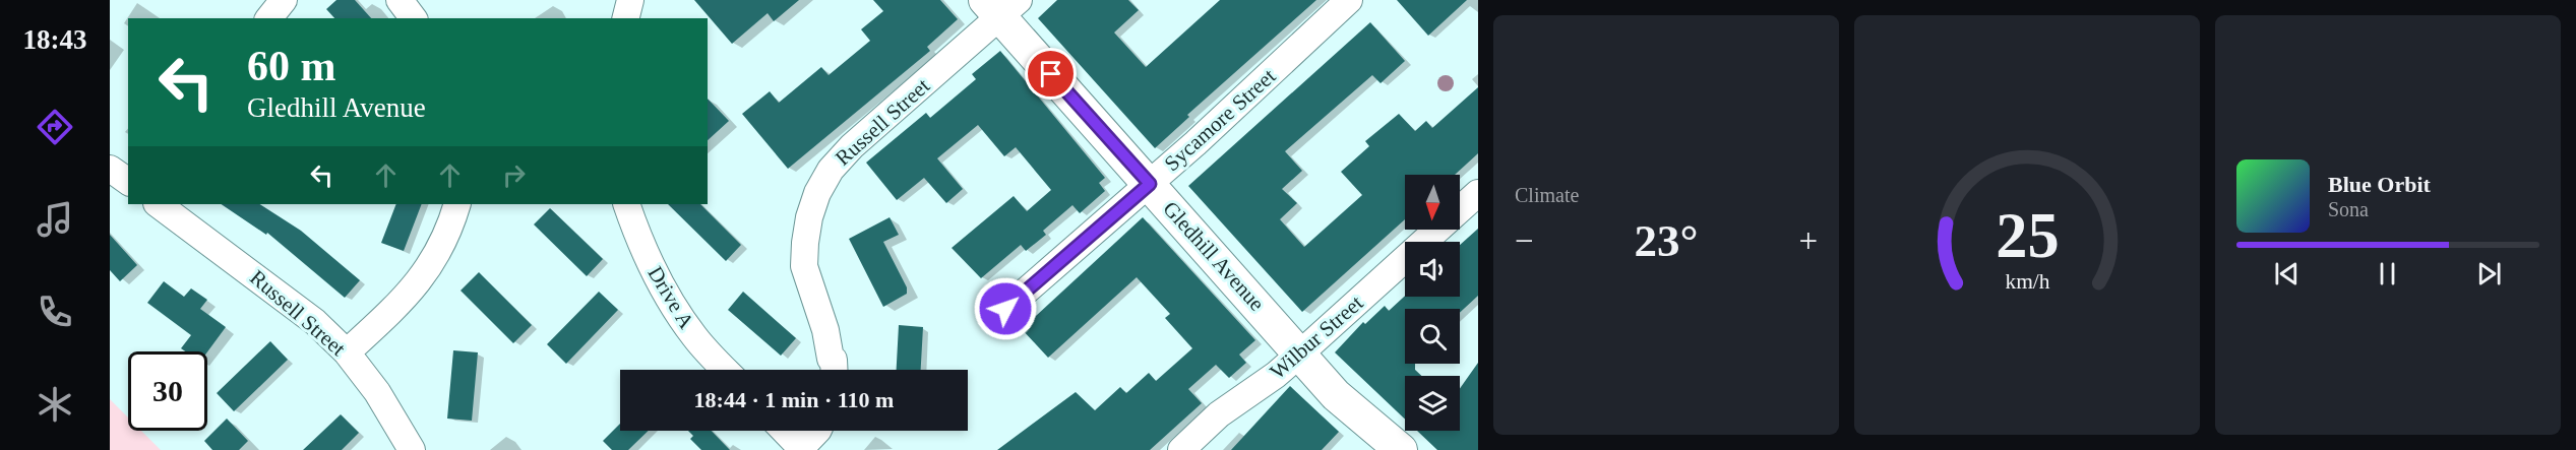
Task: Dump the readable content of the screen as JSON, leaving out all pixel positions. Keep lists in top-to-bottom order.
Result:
{
  "streets": {
    "street": [
      "Sycamore Street",
      "Russell Street",
      "Gledhill Avenue",
      "Drive A",
      "Wilbur Street"
    ]
  },
  "crossings": [
    ["Sycamore Street", "Gledhill Avenue"],
    ["Russell Street", "Gledhill Avenue"],
    ["Gledhill Avenue", "Wilbur Street"]
  ],
  "north": "bottom",
  "page": {
    "tabs": "18:43",
    "tile": "Climate",
    "turn": ["60 m", "Gledhill Avenue"],
    "song": ["Blue Orbit", "Sona"],
    "heat": ["−", "23°", "+"],
    "limit": "30",
    "trip": "18:44 · 1 min · 110 m",
    "gauge": ["25", "km/h"]
  }
}
